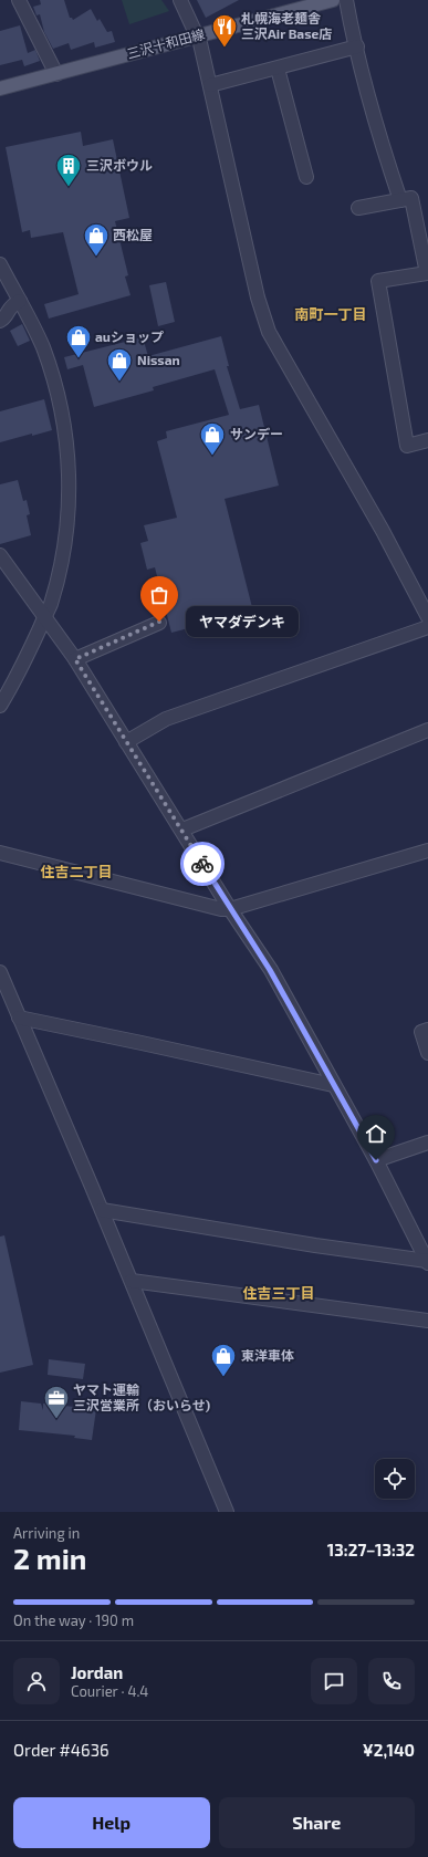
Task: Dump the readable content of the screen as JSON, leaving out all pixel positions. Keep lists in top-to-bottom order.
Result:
{
  "streets": {
    "main road": ["三沢十和田線"]
  },
  "districts": ["南町一丁目", "住吉二丁目", "住吉三丁目"],
  "places": {
    "restaurant": ["札幌海老麺舎 三沢Air Base店"],
    "building": ["三沢ボウル"],
    "shop": [
      "西松屋",
      "auショップ",
      "Nissan",
      "サンデー",
      "東洋車体"
    ],
    "other": ["ヤマダデンキ"],
    "office": ["ヤマト運輸 三沢営業所（おいらせ)"]
  },
  "page": {
    "bubble": "ヤマダデンキ",
    "heading": ["2 min", "Arriving in", "13:27–13:32"],
    "panel": [
      "Jordan",
      "Courier · 4.4",
      "Order #4636",
      "¥2,140"
    ],
    "bar": "On the way · 190 m",
    "buttons": ["Help", "Share"]
  }
}
